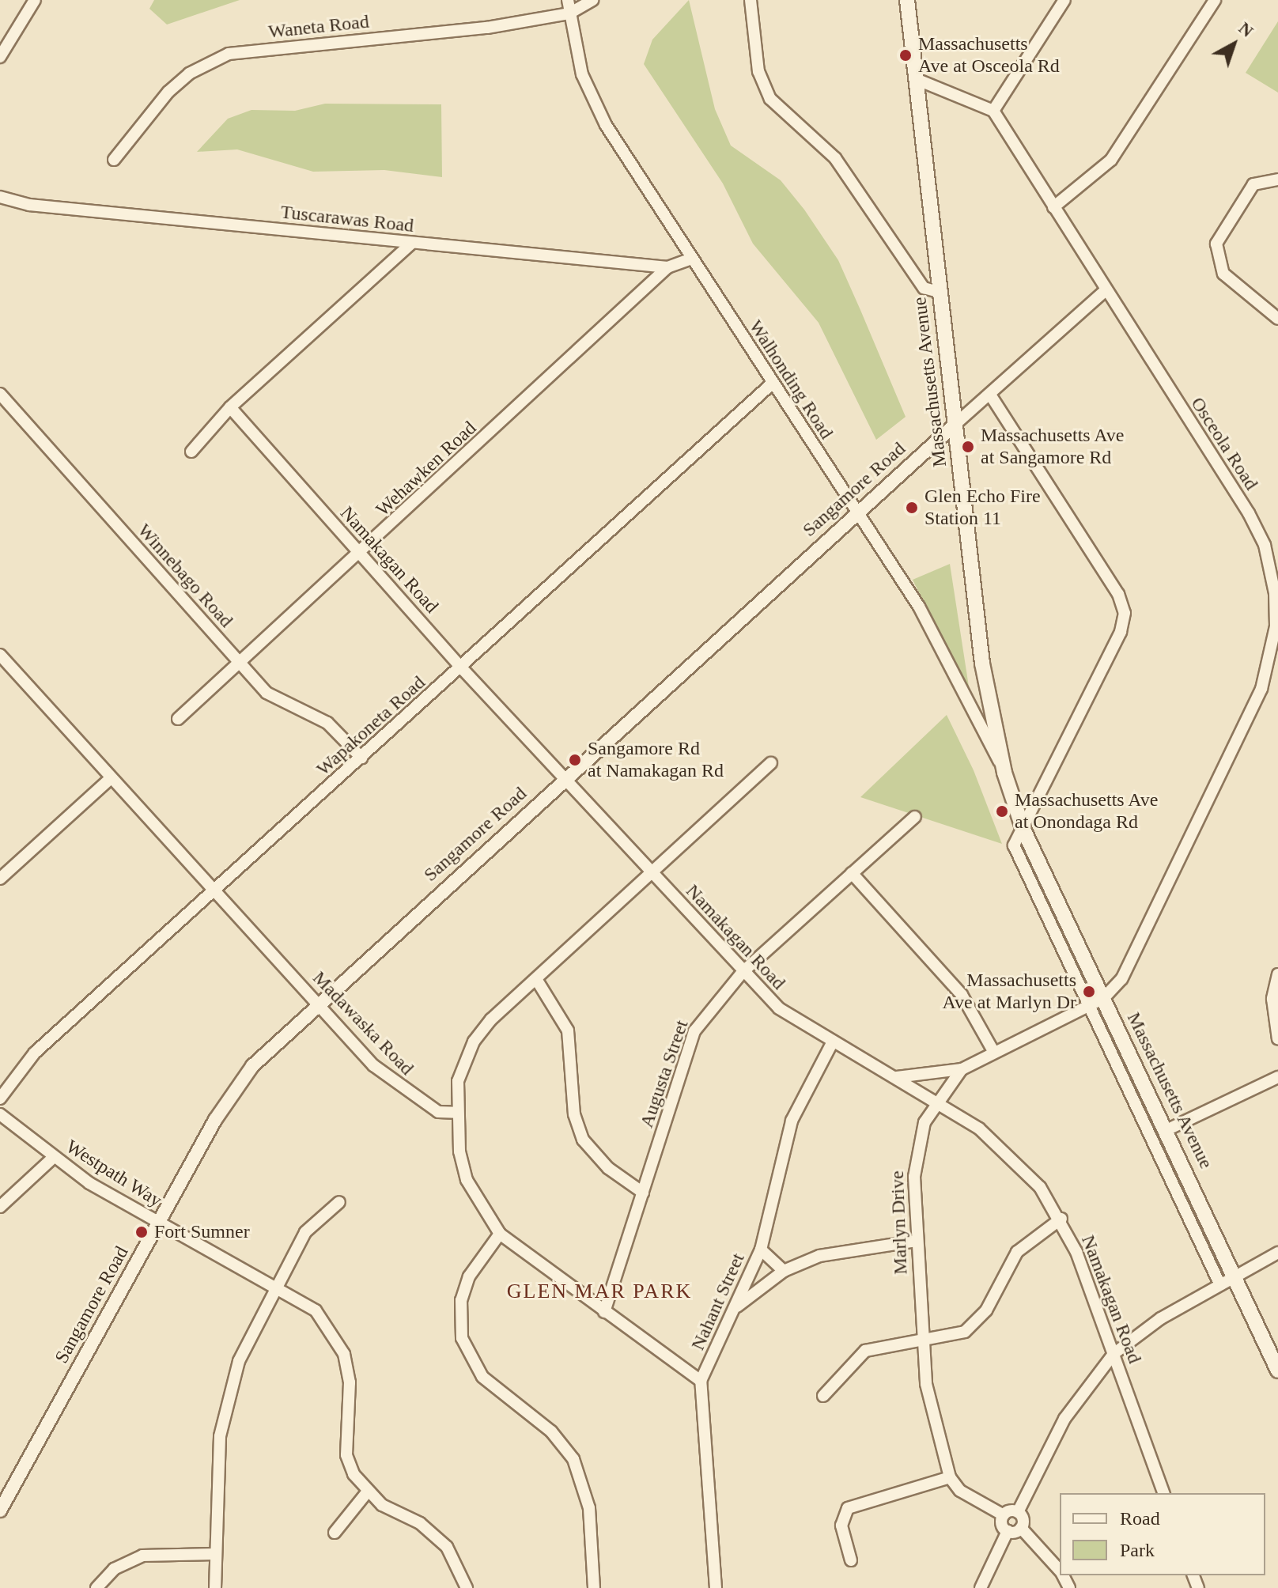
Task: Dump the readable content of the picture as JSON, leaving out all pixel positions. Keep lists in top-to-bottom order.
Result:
{
  "streets": {
    "main road": ["Massachusetts Avenue"],
    "street": [
      "Waneta Road",
      "Tuscarawas Road",
      "Walhonding Road",
      "Osceola Road",
      "Wehawken Road",
      "Sangamore Road",
      "Namakagan Road",
      "Winnebago Road",
      "Wapakoneta Road",
      "Madawaska Road",
      "Augusta Street",
      "Westpath Way",
      "Marlyn Drive",
      "Nahant Street"
    ]
  },
  "crossings": [
    ["Waneta Road", "Walhonding Road"],
    ["Tuscarawas Road", "Walhonding Road"],
    ["Tuscarawas Road", "Wehawken Road"],
    ["Walhonding Road", "Massachusetts Avenue"],
    ["Walhonding Road", "Sangamore Road"],
    ["Walhonding Road", "Wapakoneta Road"],
    ["Massachusetts Avenue", "Osceola Road"],
    ["Massachusetts Avenue", "Sangamore Road"],
    ["Massachusetts Avenue", "Marlyn Drive"],
    ["Osceola Road", "Sangamore Road"],
    ["Osceola Road", "Marlyn Drive"],
    ["Wehawken Road", "Namakagan Road"],
    ["Wehawken Road", "Winnebago Road"],
    ["Sangamore Road", "Namakagan Road"],
    ["Sangamore Road", "Madawaska Road"],
    ["Sangamore Road", "Westpath Way"],
    ["Namakagan Road", "Wapakoneta Road"],
    ["Namakagan Road", "Augusta Street"],
    ["Namakagan Road", "Marlyn Drive"],
    ["Namakagan Road", "Nahant Street"],
    ["Winnebago Road", "Wapakoneta Road"],
    ["Wapakoneta Road", "Madawaska Road"]
  ],
  "districts": ["GLEN MAR PARK"],
  "places": [
    "Massachusetts Ave at Osceola Rd",
    "Massachusetts Ave at Sangamore Rd",
    "Glen Echo Fire Station 11",
    "Sangamore Rd at Namakagan Rd",
    "Massachusetts Ave at Onondaga Rd",
    "Massachusetts Ave at Marlyn Dr",
    "Fort Sumner"
  ],
  "legend": ["Road", "Park"],
  "north": "top right"
}
